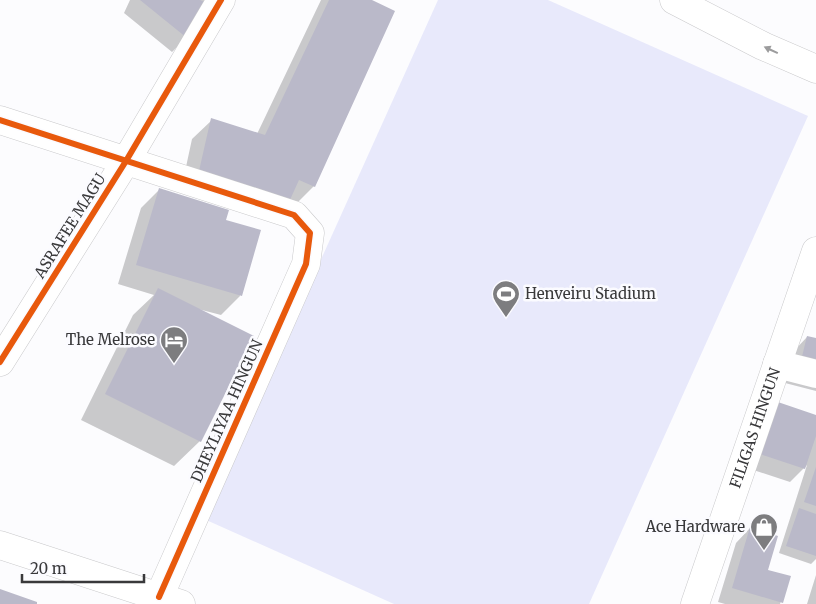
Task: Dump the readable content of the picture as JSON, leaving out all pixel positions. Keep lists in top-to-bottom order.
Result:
{
  "streets": {
    "street": ["ASRAFEE MAGU", "DHEYLIYAA HINGUN", "FILIGAS HINGUN"]
  },
  "crossings": [
    ["ASRAFEE MAGU", "DHEYLIYAA HINGUN"]
  ],
  "places": {
    "sports": ["Henveiru Stadium"],
    "hotel": ["The Melrose"],
    "shop": ["Ace Hardware"]
  },
  "scale_bar": "20 m"
}
